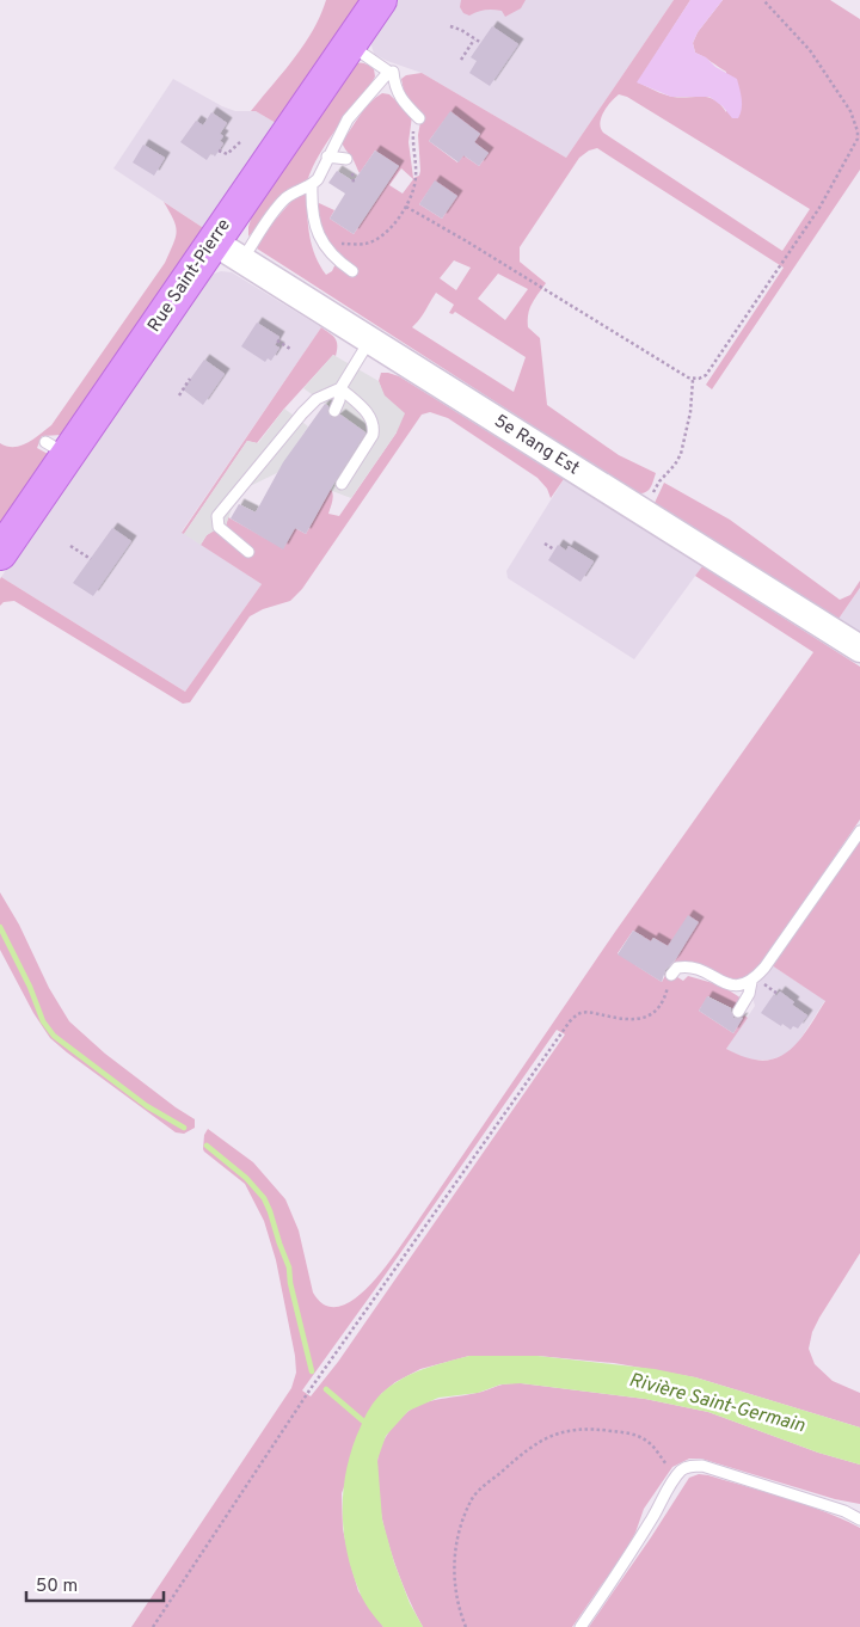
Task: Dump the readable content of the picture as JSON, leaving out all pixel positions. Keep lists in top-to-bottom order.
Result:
{
  "streets": {
    "main road": ["Rue Saint-Pierre"],
    "street": ["5e Rang Est"]
  },
  "crossings": [
    ["Rue Saint-Pierre", "5e Rang Est"]
  ],
  "water": ["Rivière Saint-Germain"],
  "scale_bar": "50 m"
}
